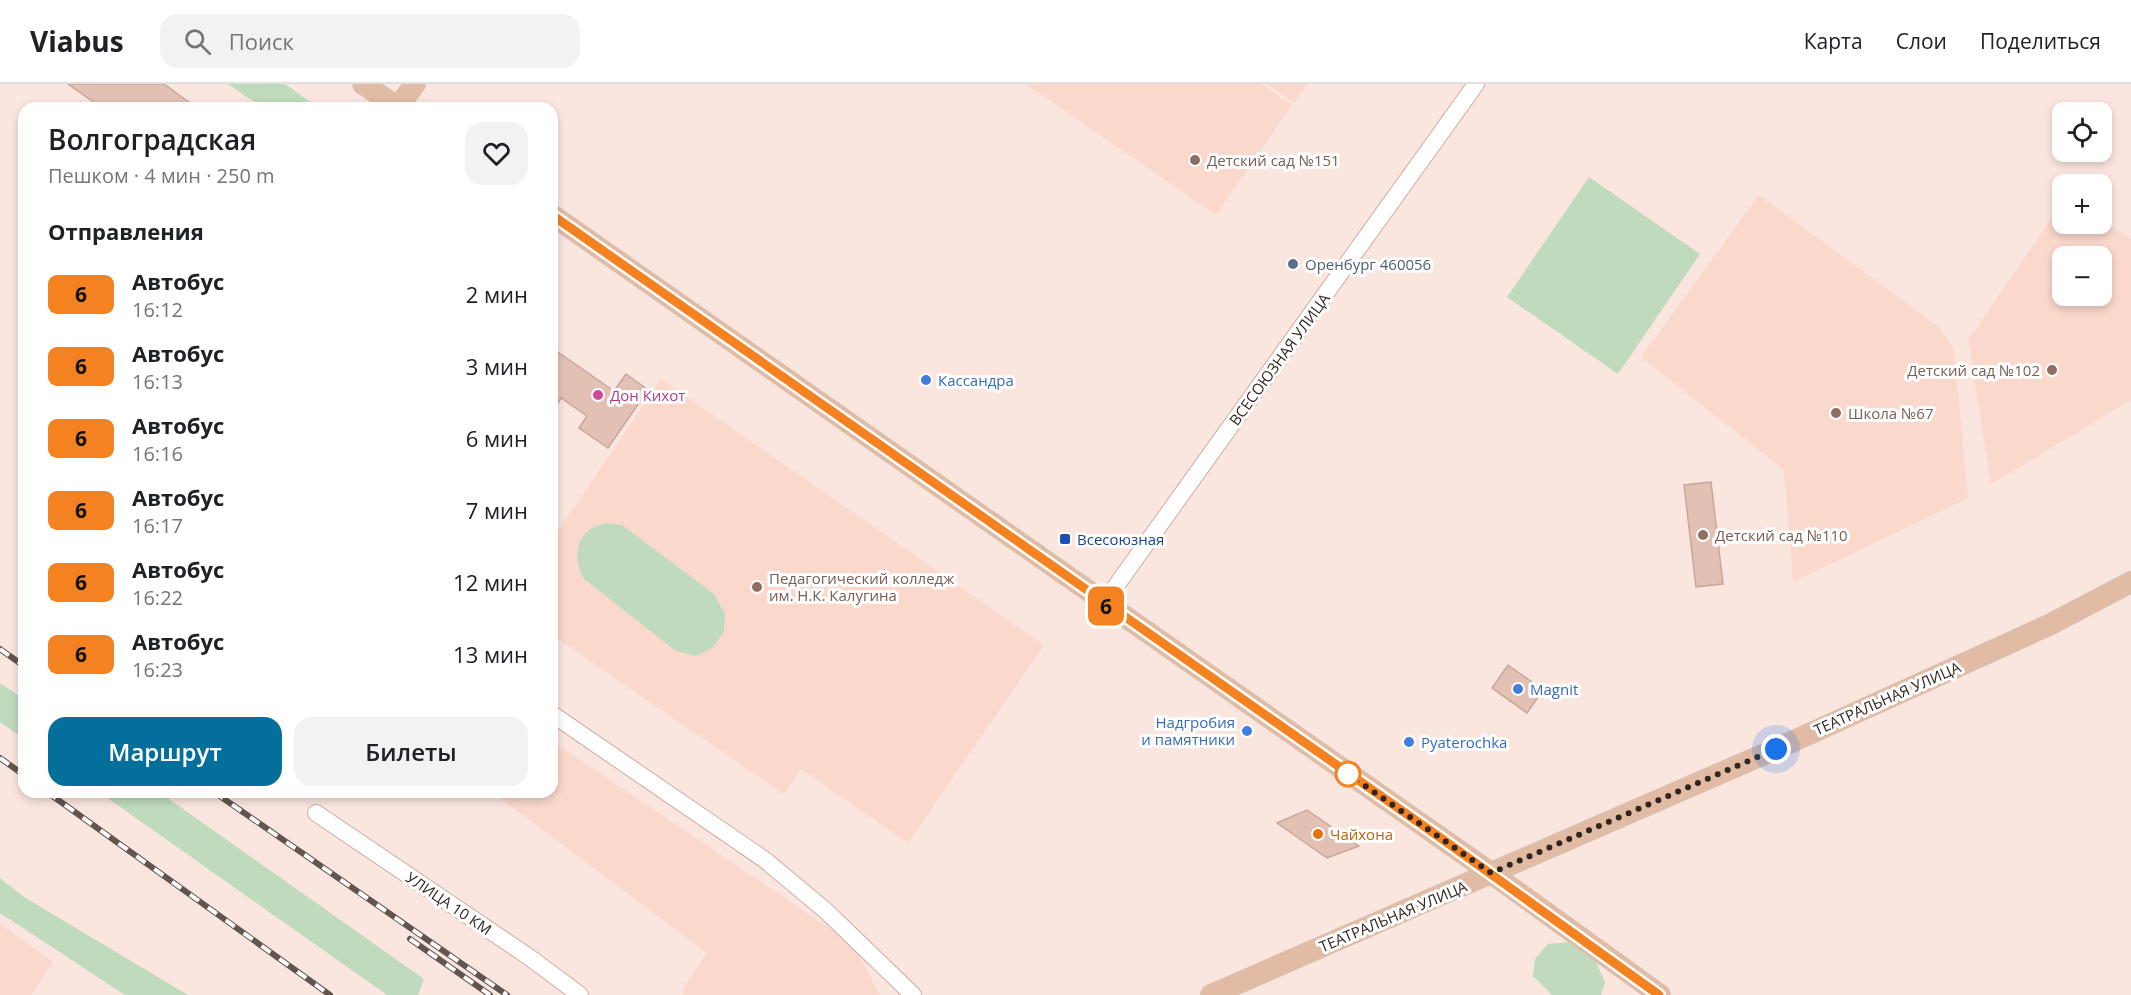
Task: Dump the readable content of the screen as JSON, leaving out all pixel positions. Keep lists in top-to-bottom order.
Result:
{
  "streets": {
    "main road": ["ТЕАТРАЛЬНАЯ УЛИЦА"],
    "street": ["ВСЕСОЮЗНАЯ УЛИЦА", "УЛИЦА 10 КМ"]
  },
  "places": {
    "other": [
      "Детский сад №151",
      "Оренбург 460056",
      "Детский сад №102",
      "Кассандра",
      "Дон Кихот",
      "Школа №67",
      "Детский сад №110",
      "Педагогический колледж им. Н.К. Калугина",
      "Magnit",
      "Надгробия и памятники",
      "Pyaterochka",
      "Чайхона"
    ],
    "transit": ["Всесоюзная"]
  },
  "lines": ["bus line 6"],
  "page": {
    "header": "Viabus",
    "search": "Поиск",
    "nav": ["Карта", "Слои", "Поделиться"],
    "on_map": "6",
    "map_buttons": ["+", "−"],
    "heading": [
      ["Волгоградская", "Пешком · 4 мин · 250 m"],
      "Отправления"
    ],
    "list": [
      {
        "mark": "6",
        "name": "Автобус",
        "note": "16:12",
        "value": "2 мин"
      },
      {
        "mark": "6",
        "name": "Автобус",
        "note": "16:13",
        "value": "3 мин"
      },
      {
        "mark": "6",
        "name": "Автобус",
        "note": "16:16",
        "value": "6 мин"
      },
      {
        "mark": "6",
        "name": "Автобус",
        "note": "16:17",
        "value": "7 мин"
      },
      {
        "mark": "6",
        "name": "Автобус",
        "note": "16:22",
        "value": "12 мин"
      },
      {
        "mark": "6",
        "name": "Автобус",
        "note": "16:23",
        "value": "13 мин"
      }
    ],
    "buttons": ["Маршрут", "Билеты"]
  }
}
